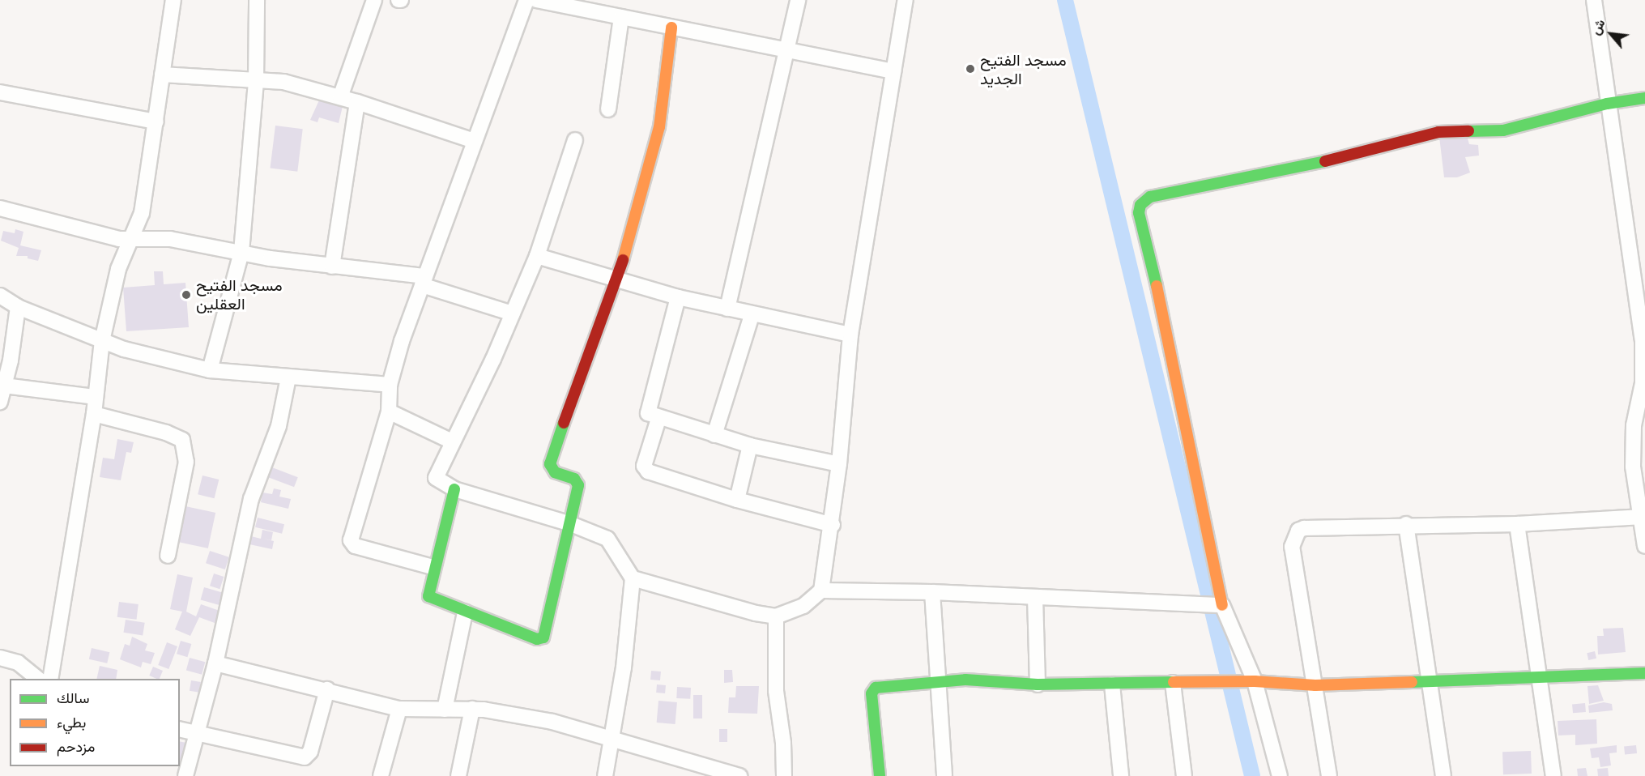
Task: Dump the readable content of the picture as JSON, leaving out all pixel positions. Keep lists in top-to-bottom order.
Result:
{
  "places": ["مسجد الفتيح الجديد", "مسجد الفتيح العقلين"],
  "legend": ["سالك", "بطيء", "مزدحم"],
  "north": "top left"
}
